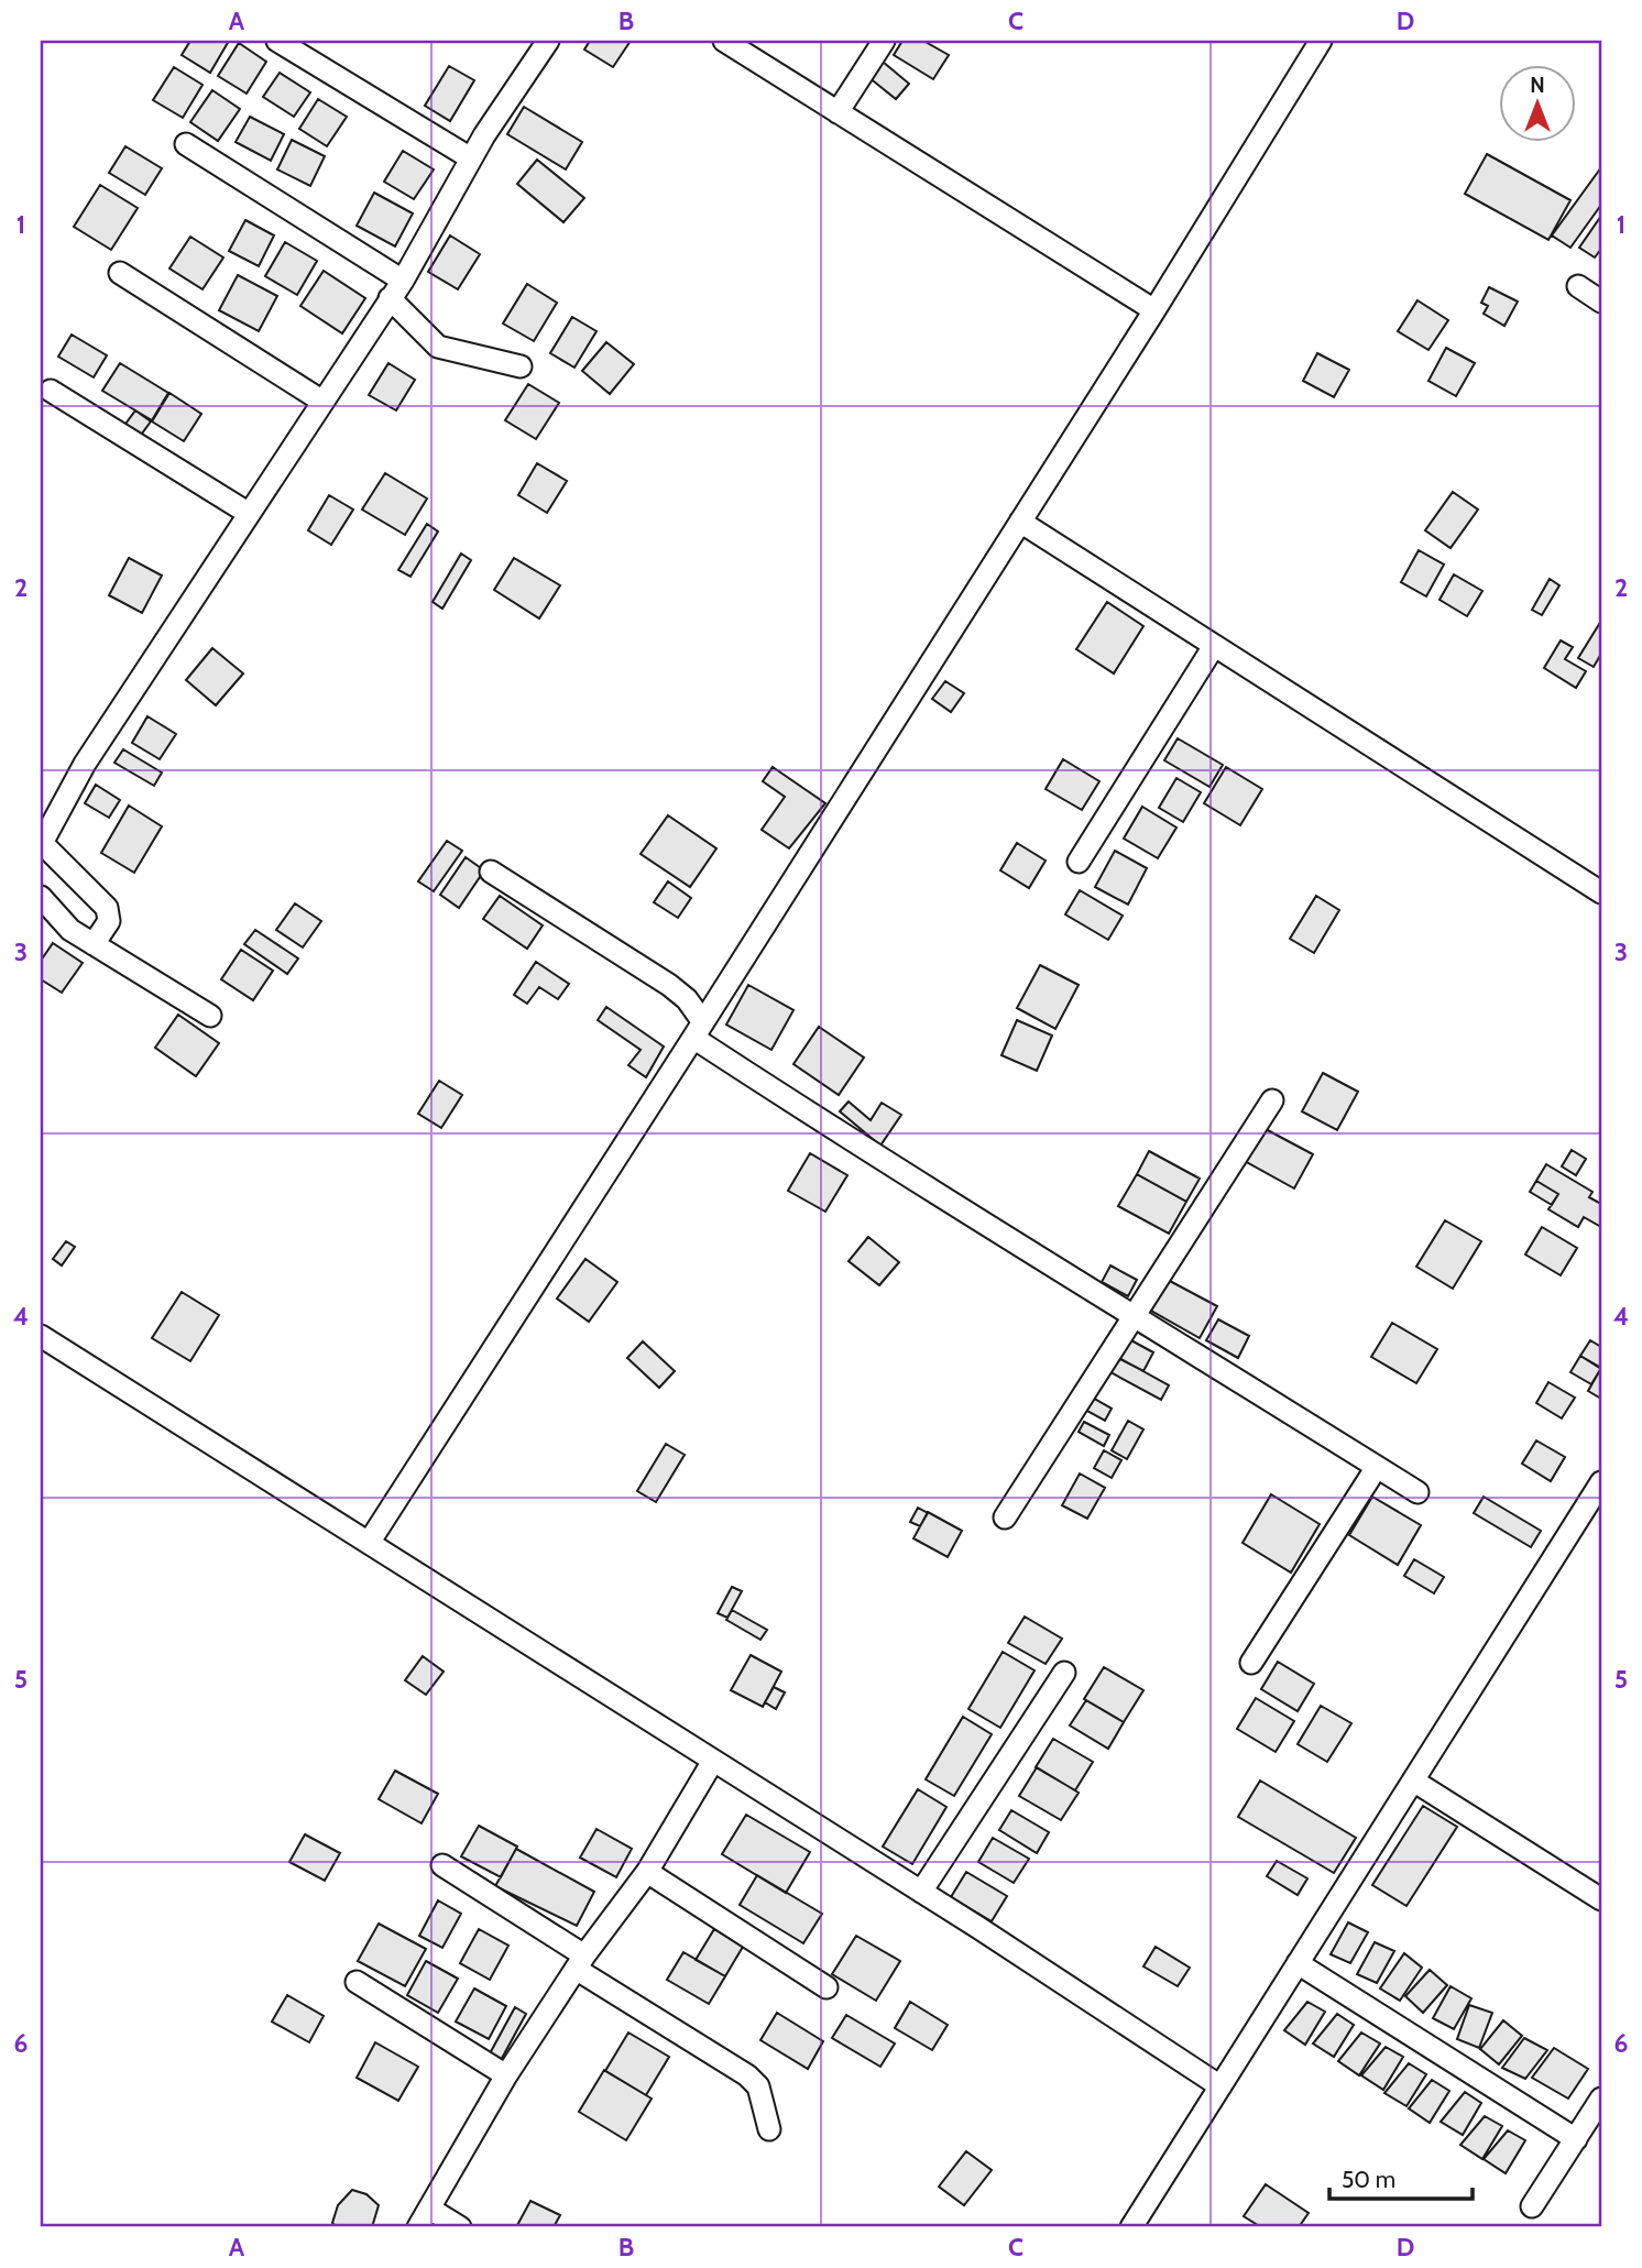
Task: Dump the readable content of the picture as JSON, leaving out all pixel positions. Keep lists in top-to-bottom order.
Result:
{
  "scale_bar": "50 m",
  "north": "top",
  "grid": {
    "columns": [
      "A",
      "B",
      "C",
      "D"
    ],
    "rows": [
      "1",
      "2",
      "3",
      "4",
      "5",
      "6"
    ]
  }
}
